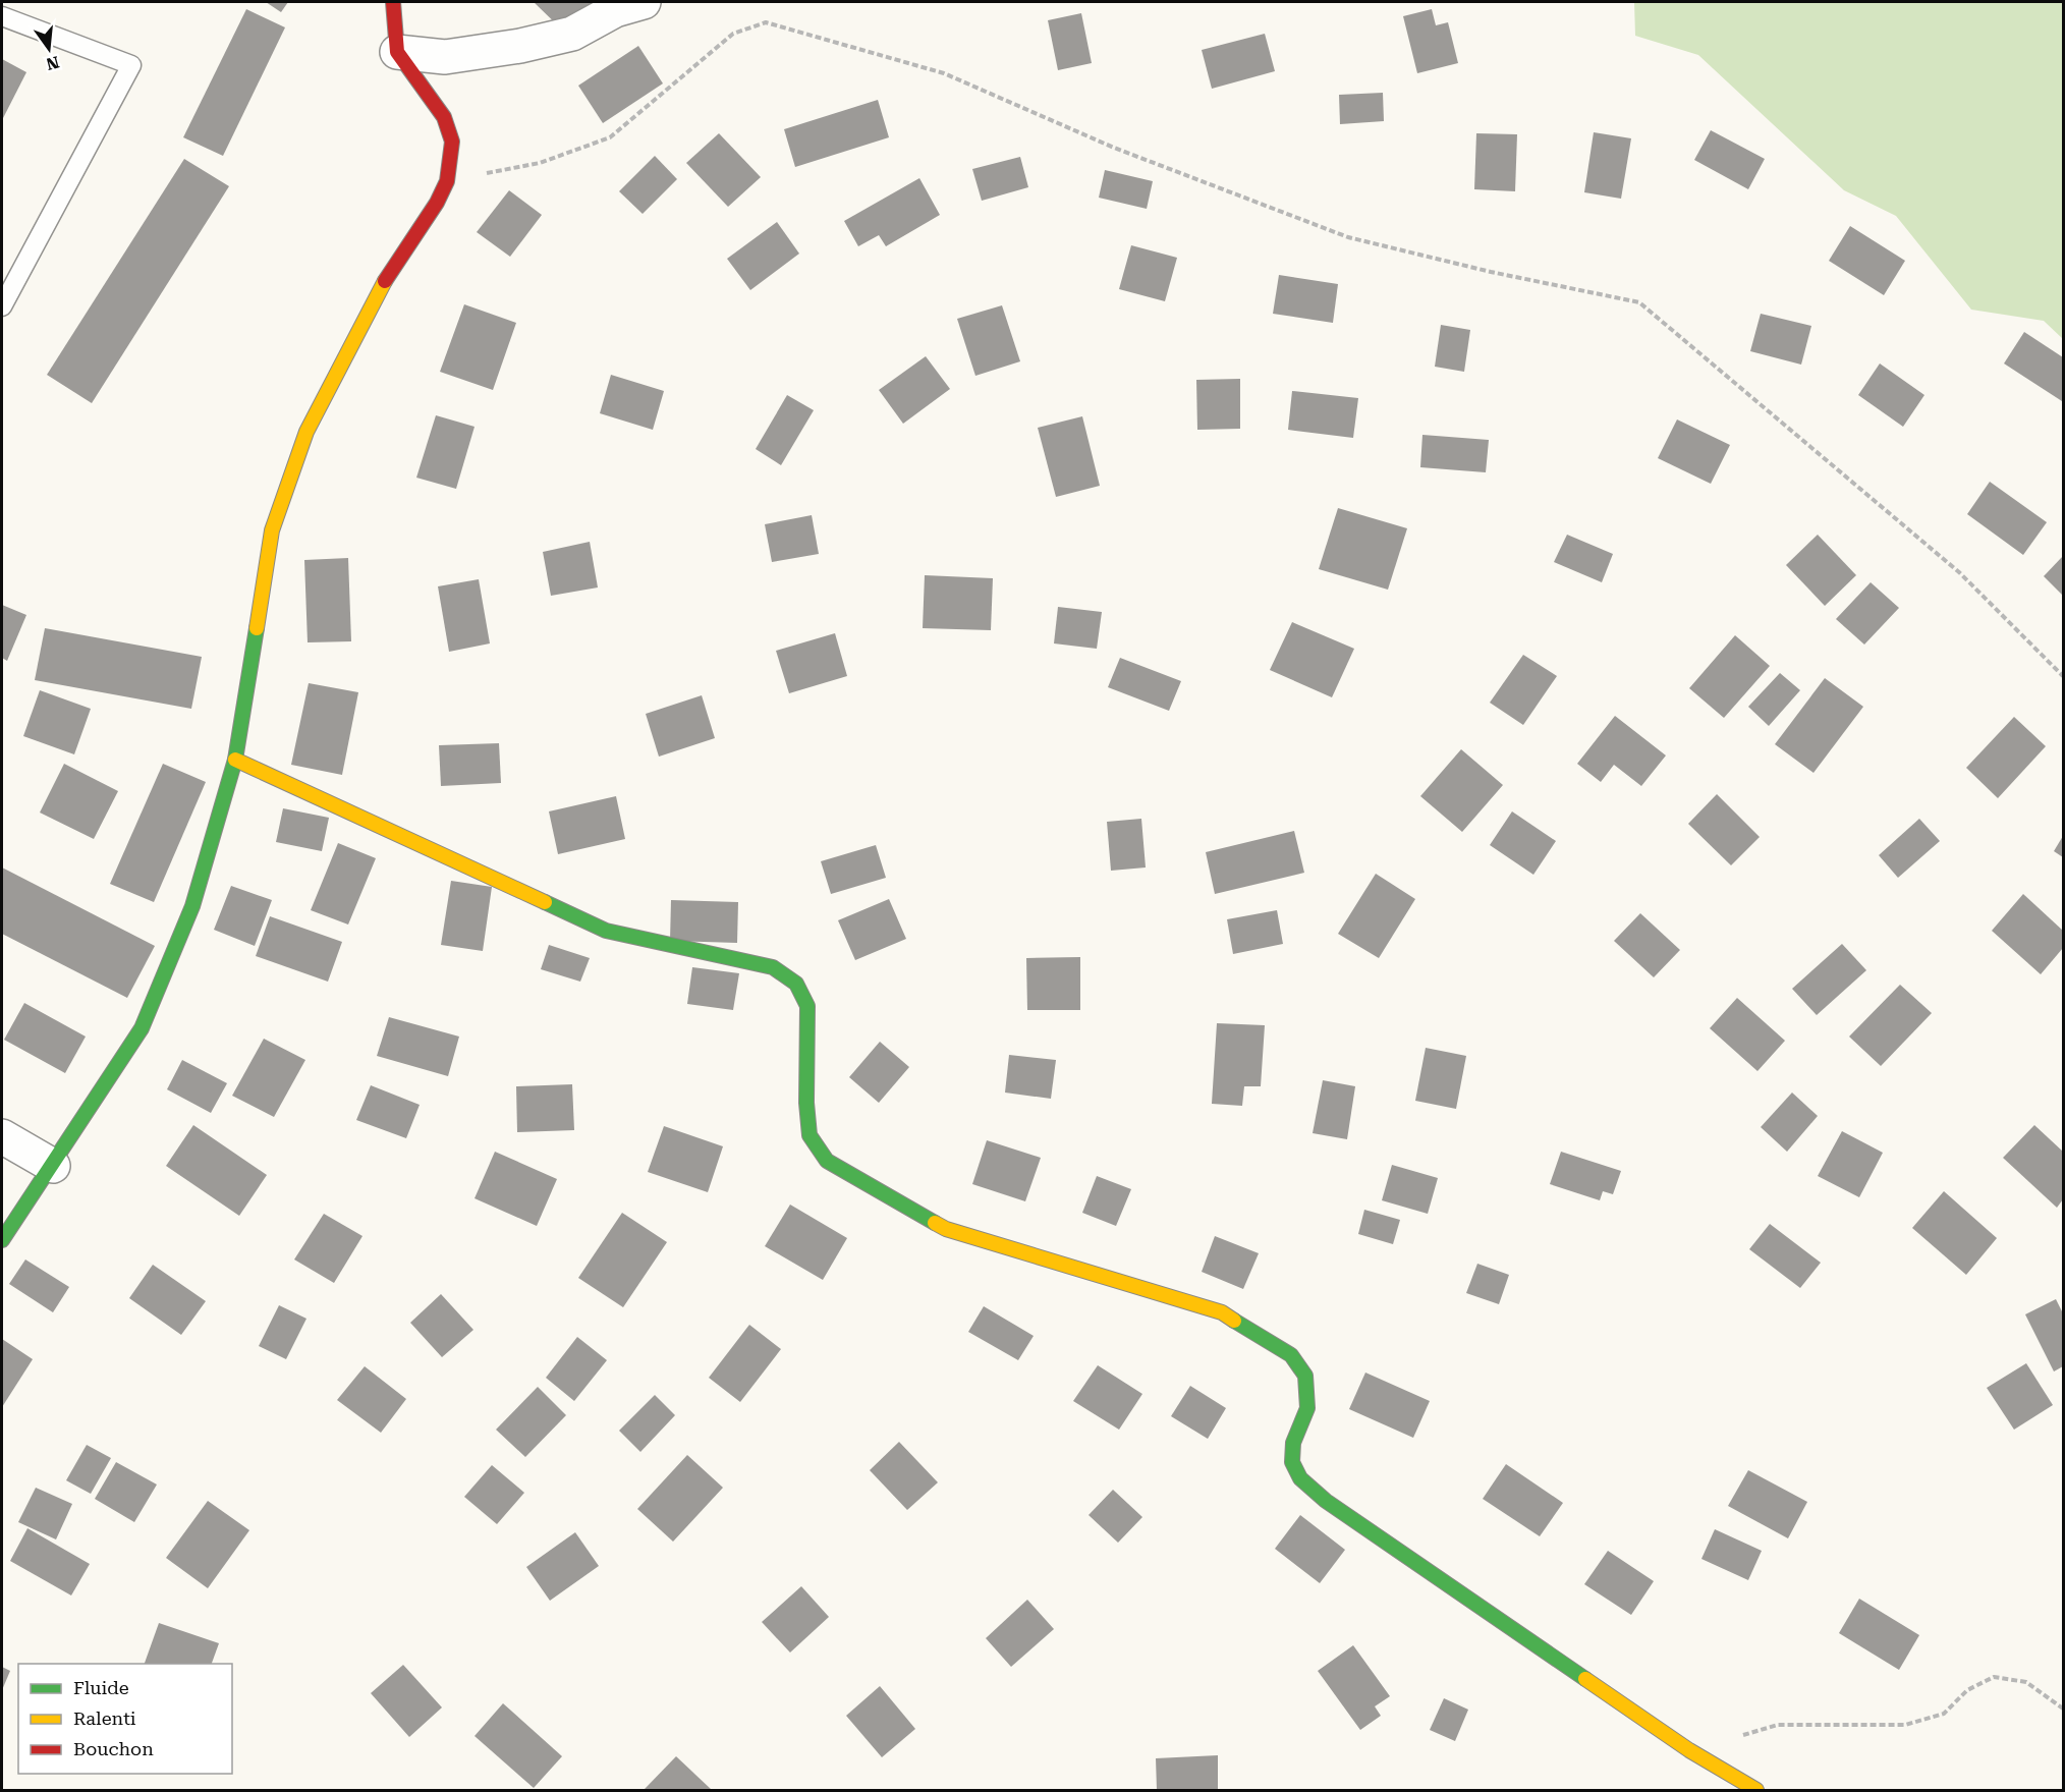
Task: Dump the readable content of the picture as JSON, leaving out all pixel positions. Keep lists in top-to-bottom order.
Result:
{
  "legend": ["Fluide", "Ralenti", "Bouchon"],
  "north": "bottom"
}
